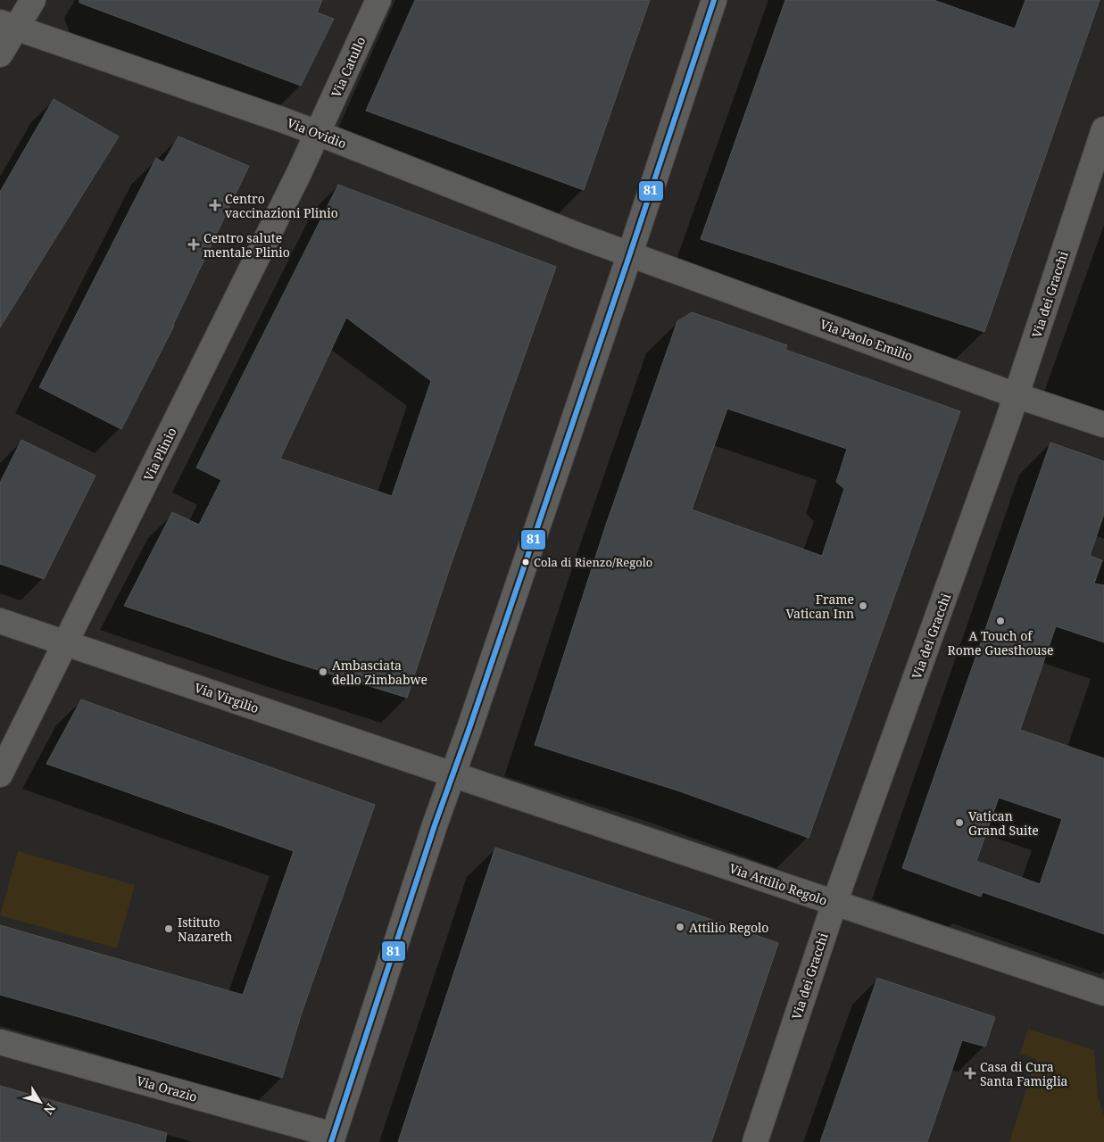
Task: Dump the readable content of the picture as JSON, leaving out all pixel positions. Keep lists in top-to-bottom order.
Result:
{
  "streets": {
    "street": [
      "Via Catullo",
      "Via Ovidio",
      "Via dei Gracchi",
      "Via Paolo Emilio",
      "Via Plinio",
      "Via Virgilio",
      "Via Attilio Regolo",
      "Via Orazio"
    ]
  },
  "crossings": [
    ["Via Catullo", "Via Ovidio"],
    ["Via Catullo", "Via Plinio"],
    ["Via Ovidio", "Via Paolo Emilio"],
    ["Via Ovidio", "Via Plinio"],
    ["Via dei Gracchi", "Via Paolo Emilio"],
    ["Via dei Gracchi", "Via Attilio Regolo"],
    ["Via Plinio", "Via Virgilio"],
    ["Via Virgilio", "Via Attilio Regolo"]
  ],
  "places": {
    "health": ["Centro vaccinazioni Plinio", "Centro salute mentale Plinio", "Casa di Cura Santa Famiglia"],
    "other": [
      "Cola di Rienzo/Regolo",
      "Frame Vatican Inn",
      "A Touch of Rome Guesthouse",
      "Ambasciata dello Zimbabwe",
      "Vatican Grand Suite",
      "Attilio Regolo",
      "Istituto Nazareth"
    ]
  },
  "lines": ["transit line 81"],
  "north": "bottom right"
}
